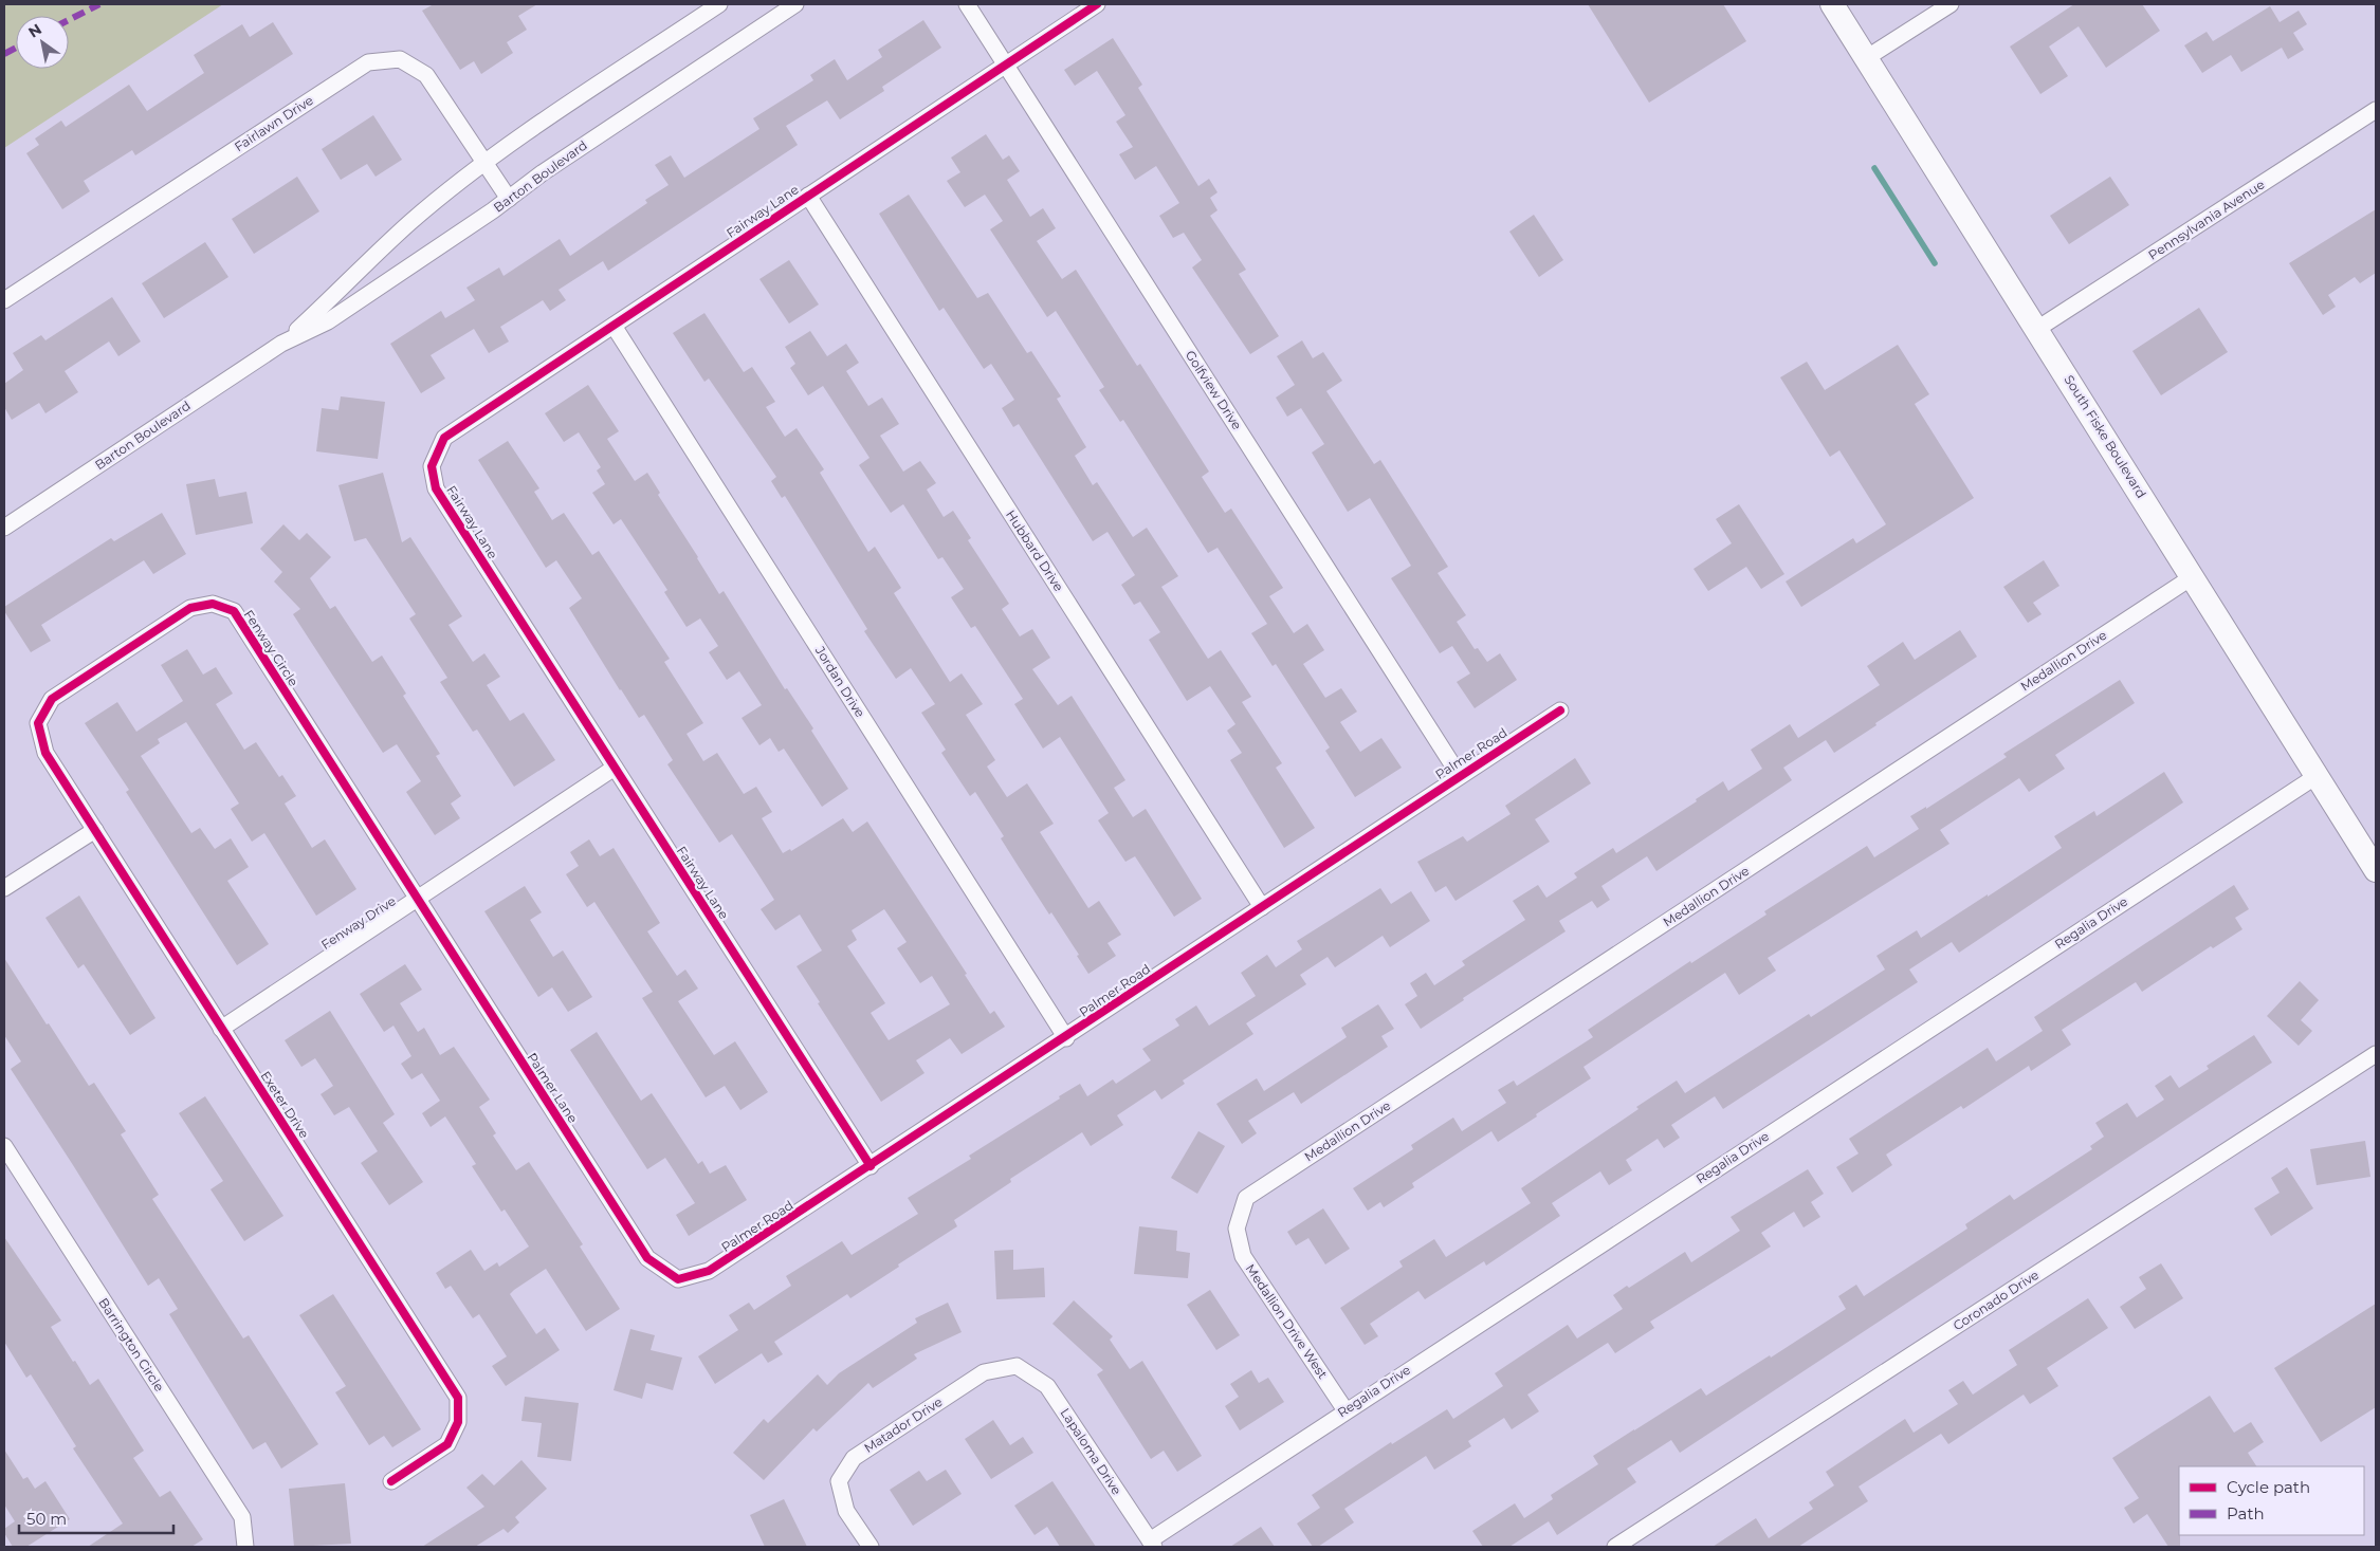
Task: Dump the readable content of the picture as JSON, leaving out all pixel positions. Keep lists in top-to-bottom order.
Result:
{
  "streets": {
    "main road": ["South Fiske Boulevard"],
    "street": [
      "Fairlawn Drive",
      "Barton Boulevard",
      "Fairway Lane",
      "Pennsylvania Avenue",
      "Golfview Drive",
      "Hubbard Drive",
      "Fenway Circle",
      "Medallion Drive",
      "Jordan Drive",
      "Palmer Road",
      "Fenway Drive",
      "Regalia Drive",
      "Palmer Lane",
      "Exeter Drive",
      "Coronado Drive",
      "Medallion Drive West",
      "Barrington Circle",
      "Matador Drive",
      "Lapaloma Drive"
    ]
  },
  "crossings": [
    ["Fairlawn Drive", "Barton Boulevard"],
    ["Fairway Lane", "Golfview Drive"],
    ["Fairway Lane", "Hubbard Drive"],
    ["Fairway Lane", "Jordan Drive"],
    ["Fairway Lane", "Palmer Road"],
    ["Fairway Lane", "Fenway Drive"],
    ["Pennsylvania Avenue", "South Fiske Boulevard"],
    ["Golfview Drive", "Palmer Road"],
    ["South Fiske Boulevard", "Medallion Drive"],
    ["South Fiske Boulevard", "Regalia Drive"],
    ["Hubbard Drive", "Palmer Road"],
    ["Fenway Circle", "Fenway Drive"],
    ["Fenway Circle", "Palmer Lane"],
    ["Fenway Circle", "Exeter Drive"],
    ["Medallion Drive", "Medallion Drive West"],
    ["Jordan Drive", "Palmer Road"],
    ["Palmer Road", "Palmer Lane"],
    ["Fenway Drive", "Palmer Lane"],
    ["Fenway Drive", "Exeter Drive"],
    ["Regalia Drive", "Medallion Drive West"],
    ["Regalia Drive", "Lapaloma Drive"],
    ["Matador Drive", "Lapaloma Drive"]
  ],
  "legend": ["Cycle path", "Path"],
  "scale_bar": "50 m",
  "north": "top left"
}
